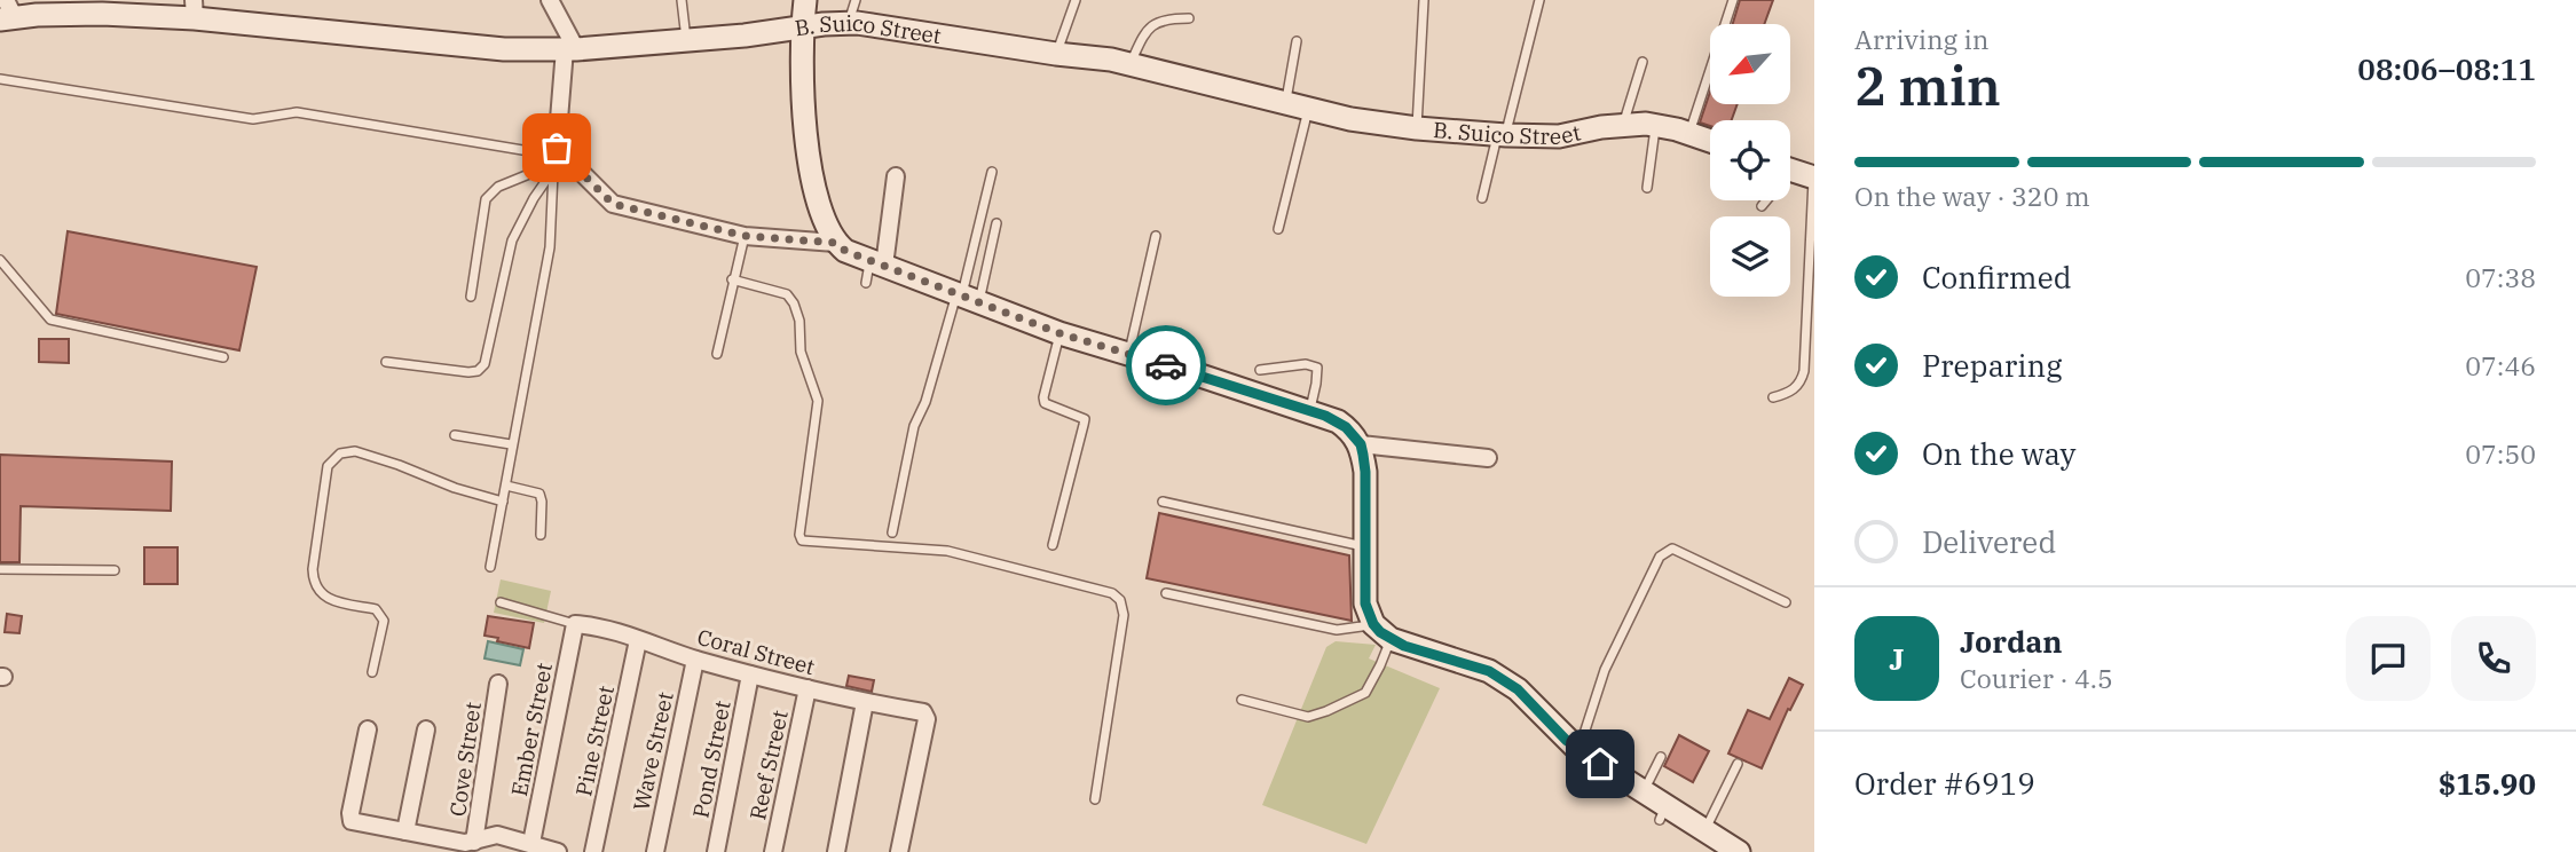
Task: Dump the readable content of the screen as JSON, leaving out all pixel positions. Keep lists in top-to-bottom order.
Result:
{
  "streets": {
    "street": [
      "B. Suico Street",
      "Coral Street",
      "Ember Street",
      "Pine Street",
      "Wave Street",
      "Cove Street",
      "Pond Street",
      "Reef Street"
    ]
  },
  "crossings": [
    ["Coral Street", "Ember Street"],
    ["Coral Street", "Pine Street"],
    ["Coral Street", "Wave Street"],
    ["Coral Street", "Pond Street"],
    ["Coral Street", "Reef Street"]
  ],
  "north": "bottom left",
  "page": {
    "heading": ["2 min", "Arriving in", "08:06–08:11"],
    "panel": [
      "Jordan",
      "Courier · 4.5",
      "Order #6919",
      "$15.90"
    ],
    "bar": "On the way · 320 m",
    "list": [
      ["Confirmed", "07:38"],
      ["Preparing", "07:46"],
      ["On the way", "07:50"],
      "Delivered"
    ],
    "round": "J"
  }
}
